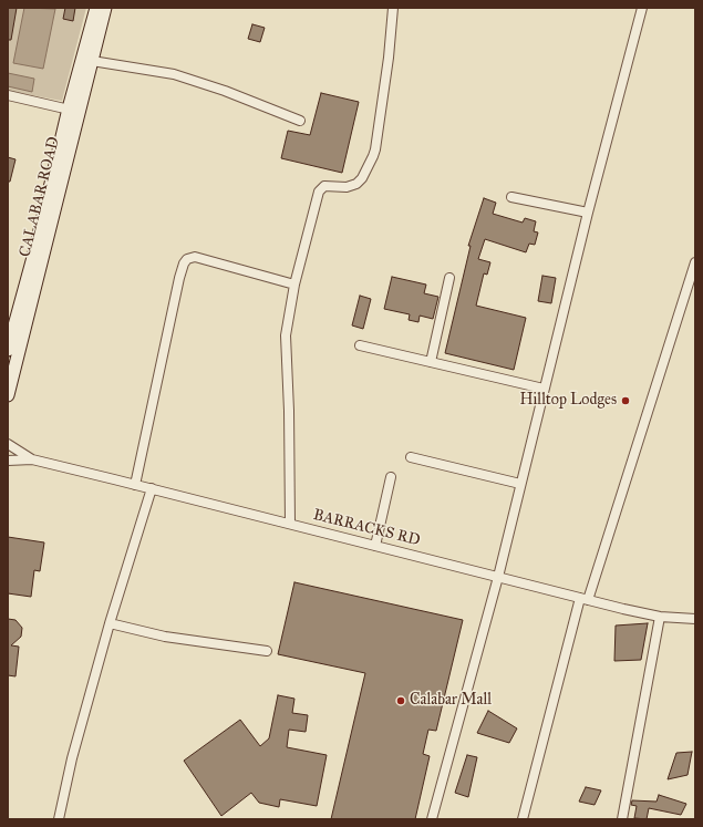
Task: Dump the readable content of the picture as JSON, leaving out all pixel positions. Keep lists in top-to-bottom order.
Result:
{
  "streets": {
    "main road": ["CALABAR ROAD"],
    "street": ["BARRACKS RD"]
  },
  "places": ["Hilltop Lodges", "Calabar Mall"]
}
